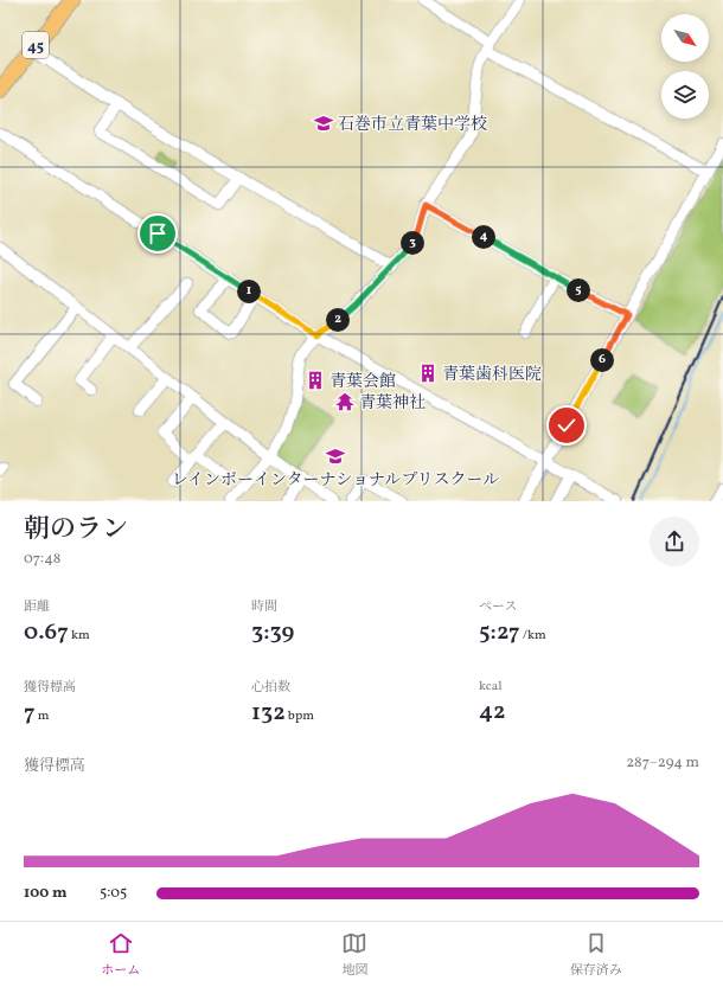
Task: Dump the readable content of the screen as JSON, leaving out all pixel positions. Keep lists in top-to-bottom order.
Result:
{
  "streets": {
    "highway": ["45"]
  },
  "places": {
    "school or university": ["石巻市立青葉中学校", "レインボーインターナショナルプリスクール"],
    "building": ["青葉歯科医院", "青葉会館"],
    "temple": ["青葉神社"]
  },
  "north": "bottom right",
  "page": {
    "pins": [
      "4",
      "3",
      "5",
      "1",
      "2",
      "6"
    ],
    "heading": ["朝のラン", "07:48"],
    "stats": [
      ["距離", "0.67 km"],
      ["時間", "3:39"],
      ["ペース", "5:27 /km"],
      ["獲得標高", "7 m"],
      ["心拍数", "132 bpm"],
      ["kcal", "42"]
    ],
    "chart": ["獲得標高", "287–294 m"],
    "list": [
      {
        "name": "100 m",
        "note": "5:05"
      }
    ],
    "tabs": ["ホーム", "地図", "保存済み"]
  }
}
